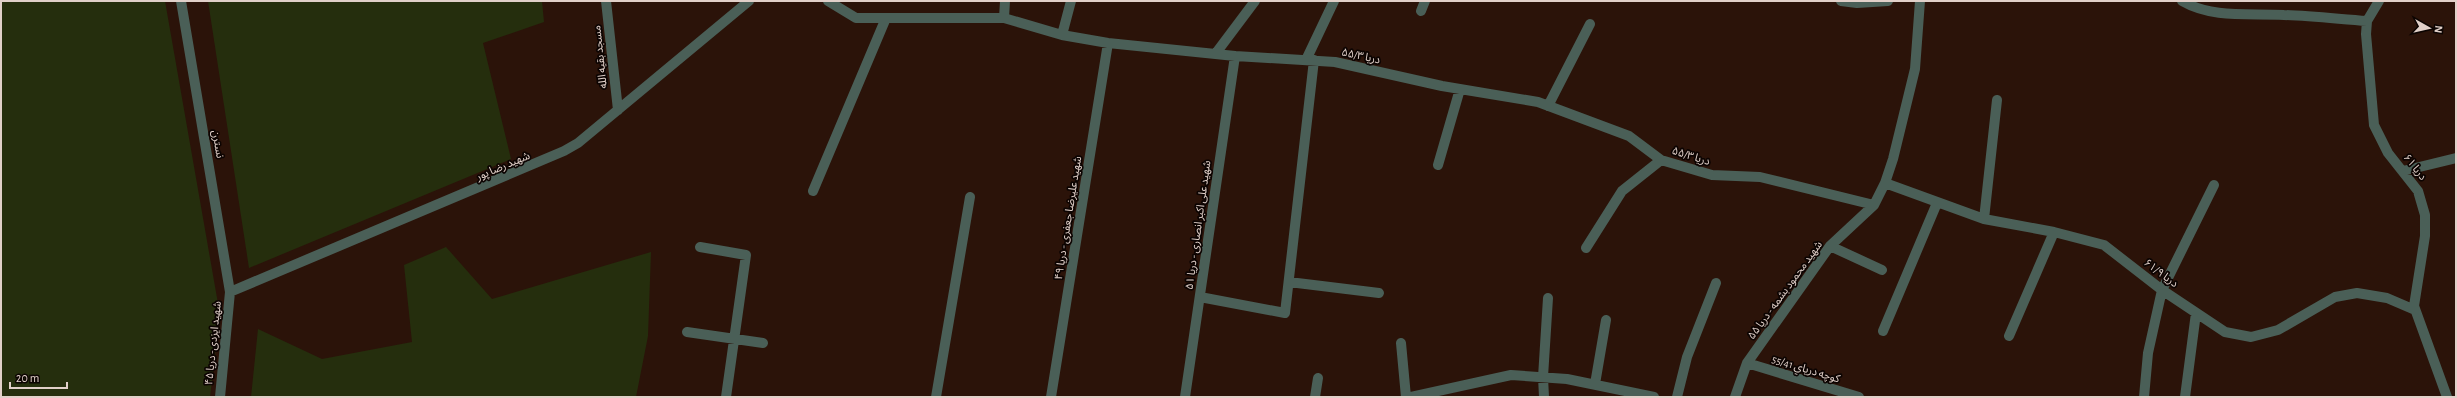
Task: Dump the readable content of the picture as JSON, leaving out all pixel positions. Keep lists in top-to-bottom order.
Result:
{
  "streets": {
    "street": [
      "دریا ۵۵/۳",
      "مسجد بقیه الله",
      "نسترن",
      "شهید رضا پور",
      "دریا ۶۱",
      "شهید علیرضا جعفری - دریا ۴۹",
      "شهید علی اکبر انصاری - دریا ۵۱",
      "دریا ۶۱/۹",
      "شهید محمود بشمه - دریا ۵۵",
      "شهید ایزدی- دریا ۴۵",
      "كوچه درياي 55/41"
    ]
  },
  "crossings": [
    ["دریا ۵۵/۳", "شهید علیرضا جعفری - دریا ۴۹"],
    ["دریا ۵۵/۳", "شهید علی اکبر انصاری - دریا ۵۱"],
    ["دریا ۵۵/۳", "شهید محمود بشمه - دریا ۵۵"],
    ["مسجد بقیه الله", "شهید رضا پور"],
    ["نسترن", "شهید رضا پور"],
    ["نسترن", "شهید ایزدی- دریا ۴۵"],
    ["شهید رضا پور", "شهید ایزدی- دریا ۴۵"],
    ["دریا ۶۱", "دریا ۶۱/۹"],
    ["دریا ۶۱/۹", "شهید محمود بشمه - دریا ۵۵"],
    ["شهید محمود بشمه - دریا ۵۵", "كوچه درياي 55/41"]
  ],
  "scale_bar": "20 m",
  "north": "right"
}
